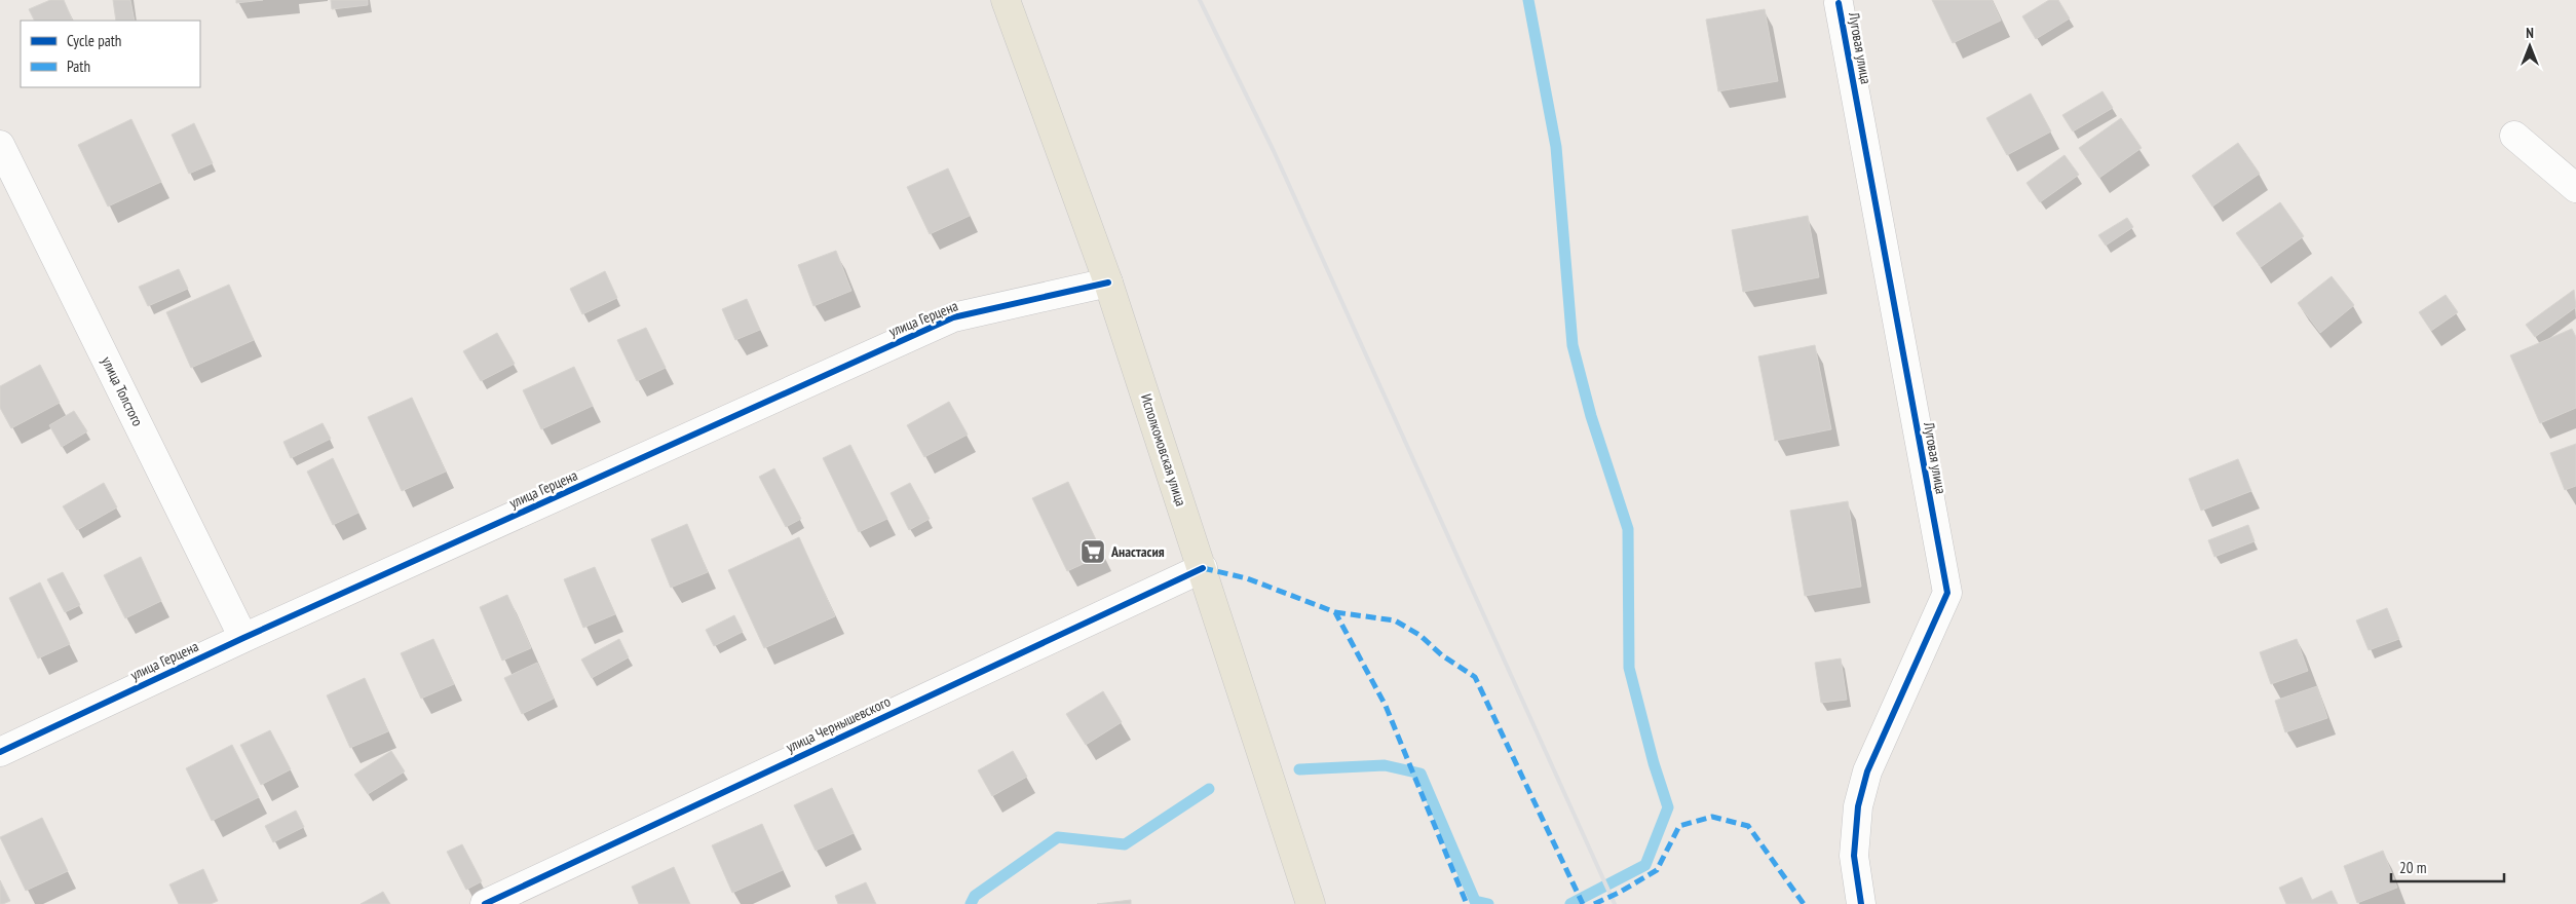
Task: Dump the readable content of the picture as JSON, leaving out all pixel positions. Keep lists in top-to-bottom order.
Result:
{
  "streets": {
    "main road": ["Исполкомовская улица"],
    "street": [
      "Луговая улица",
      "улица Герцена",
      "улица Толстого",
      "улица Чернышевского"
    ]
  },
  "crossings": [
    ["улица Герцена", "улица Толстого"],
    ["улица Герцена", "Исполкомовская улица"],
    ["Исполкомовская улица", "улица Чернышевского"]
  ],
  "places": {
    "supermarket": ["Анастасия"]
  },
  "legend": ["Cycle path", "Path"],
  "scale_bar": "20 m",
  "north": "top"
}
